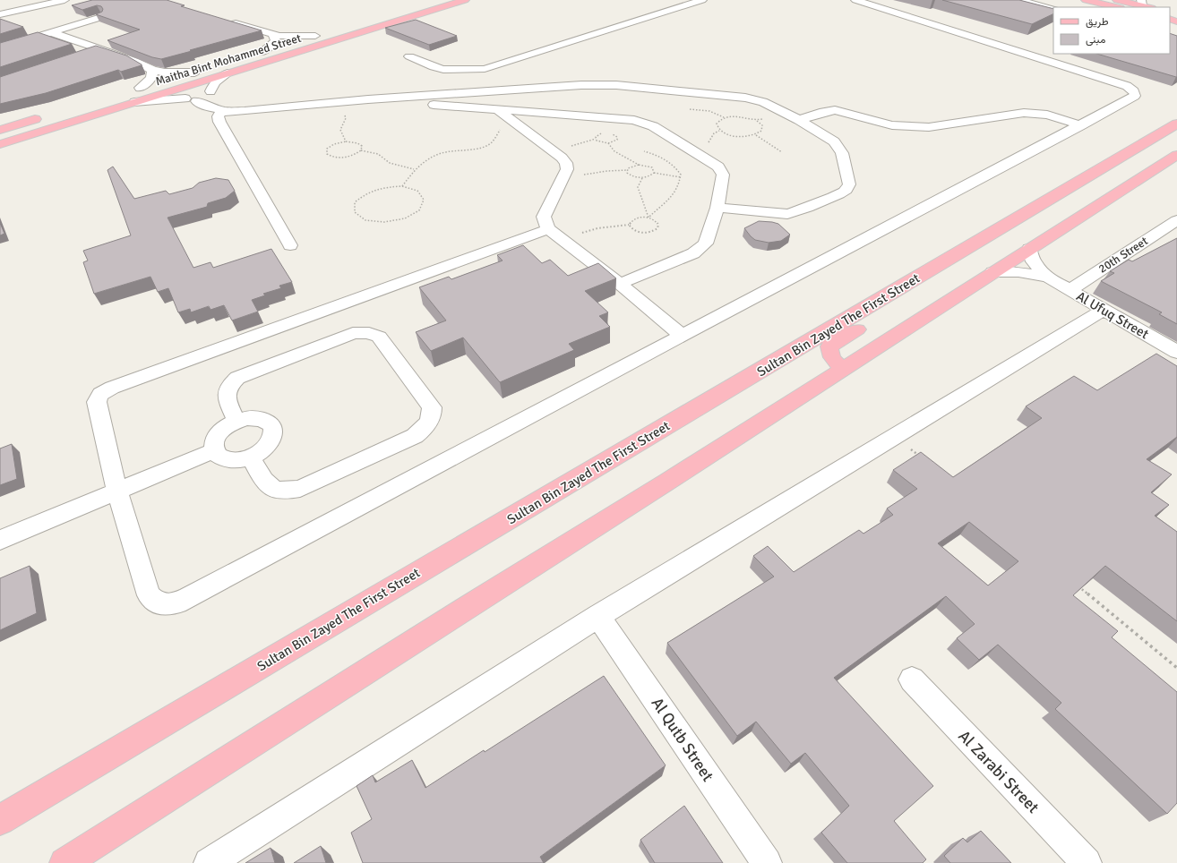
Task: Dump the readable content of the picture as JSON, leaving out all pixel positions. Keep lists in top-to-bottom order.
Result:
{
  "streets": {
    "main road": ["Maitha Bint Mohammed Street", "Sultan Bin Zayed The First Street"],
    "street": [
      "20th Street",
      "Al Ufuq Street",
      "Al Qutb Street",
      "Al Zarabi Street"
    ]
  },
  "crossings": [
    ["20th Street", "Al Ufuq Street"]
  ],
  "legend": ["طريق", "مبنى"]
}
